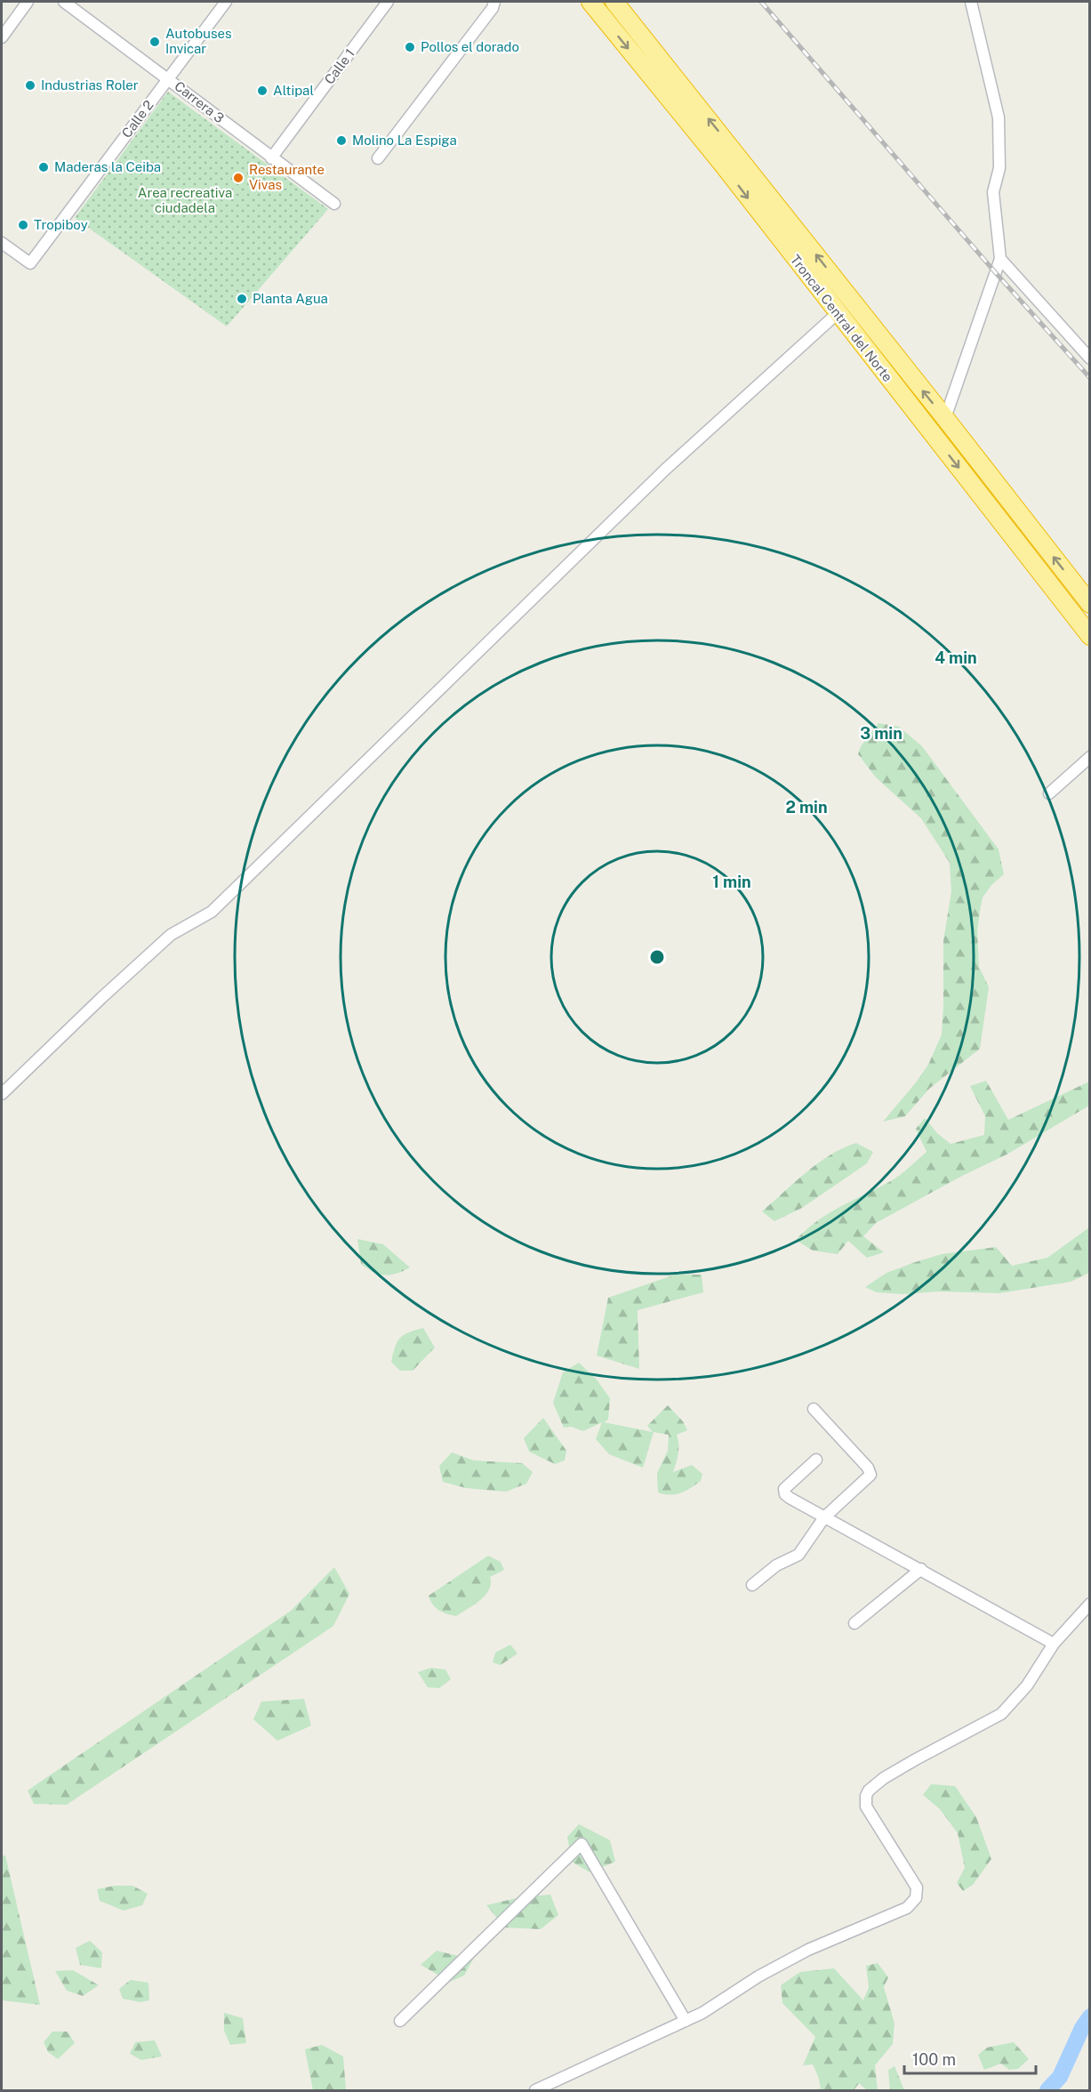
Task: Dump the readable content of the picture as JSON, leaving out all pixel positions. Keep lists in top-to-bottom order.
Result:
{
  "streets": {
    "highway": ["Troncal Central del Norte"],
    "street": ["Calle 1", "Carrera 3", "Calle 2"]
  },
  "crossings": [
    ["Calle 1", "Carrera 3"],
    ["Carrera 3", "Calle 2"]
  ],
  "parks": ["Area recreativa ciudadela"],
  "places": [
    "Autobuses Invicar",
    "Pollos el dorado",
    "Industrias Roler",
    "Altipal",
    "Molino La Espiga",
    "Maderas la Ceiba",
    "Restaurante Vivas",
    "Tropiboy",
    "Planta Agua"
  ],
  "scale_bar": "100 m",
  "rings": [
    "4 min",
    "3 min",
    "2 min",
    "1 min"
  ]
}
